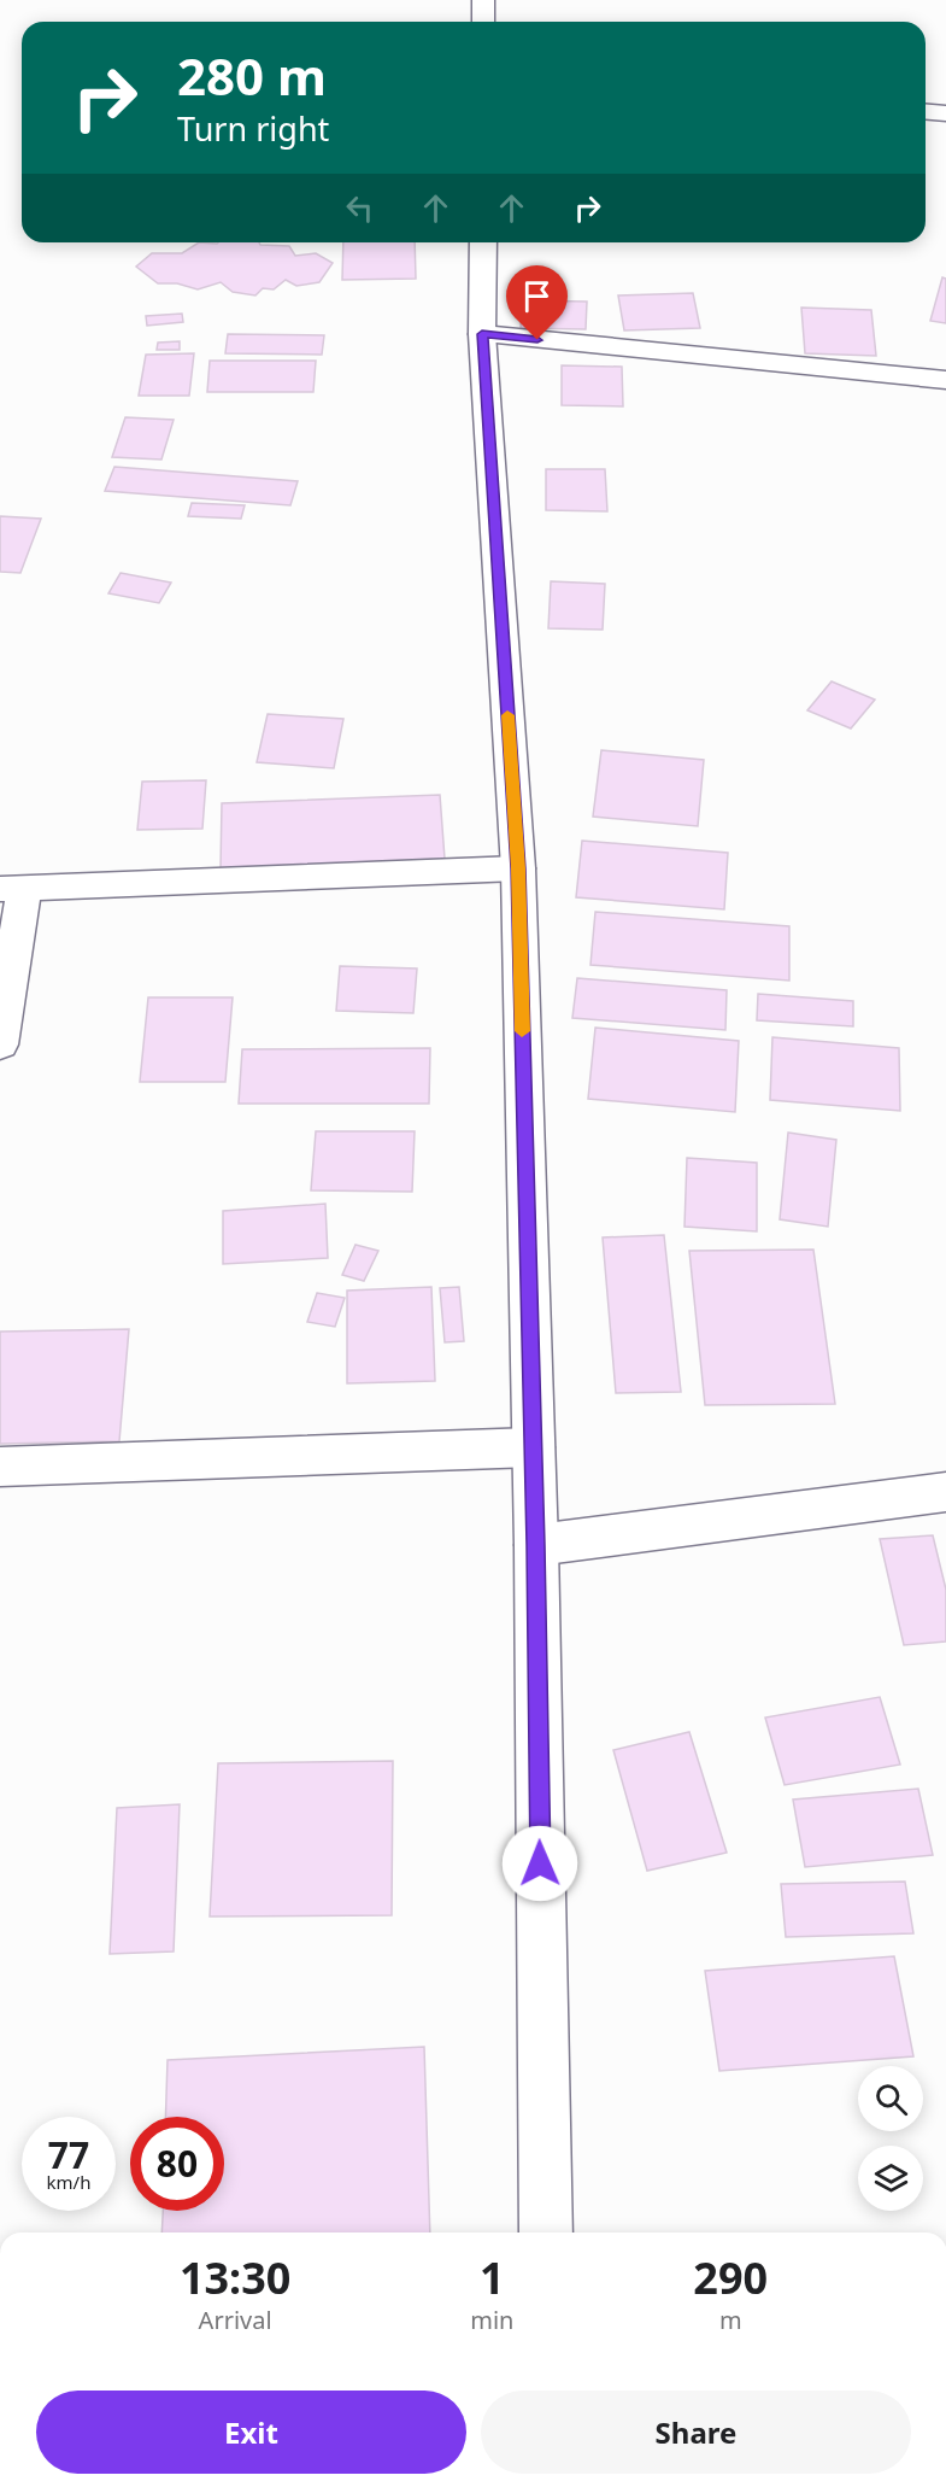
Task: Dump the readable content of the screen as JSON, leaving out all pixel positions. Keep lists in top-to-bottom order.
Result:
{
  "page": {
    "turn": ["280 m", "Turn right"],
    "speed": "77 km/h",
    "limit": "80",
    "eta": [
      "13:30",
      "Arrival",
      "1",
      "min",
      "290",
      "m"
    ],
    "buttons": ["Exit", "Share"]
  }
}
